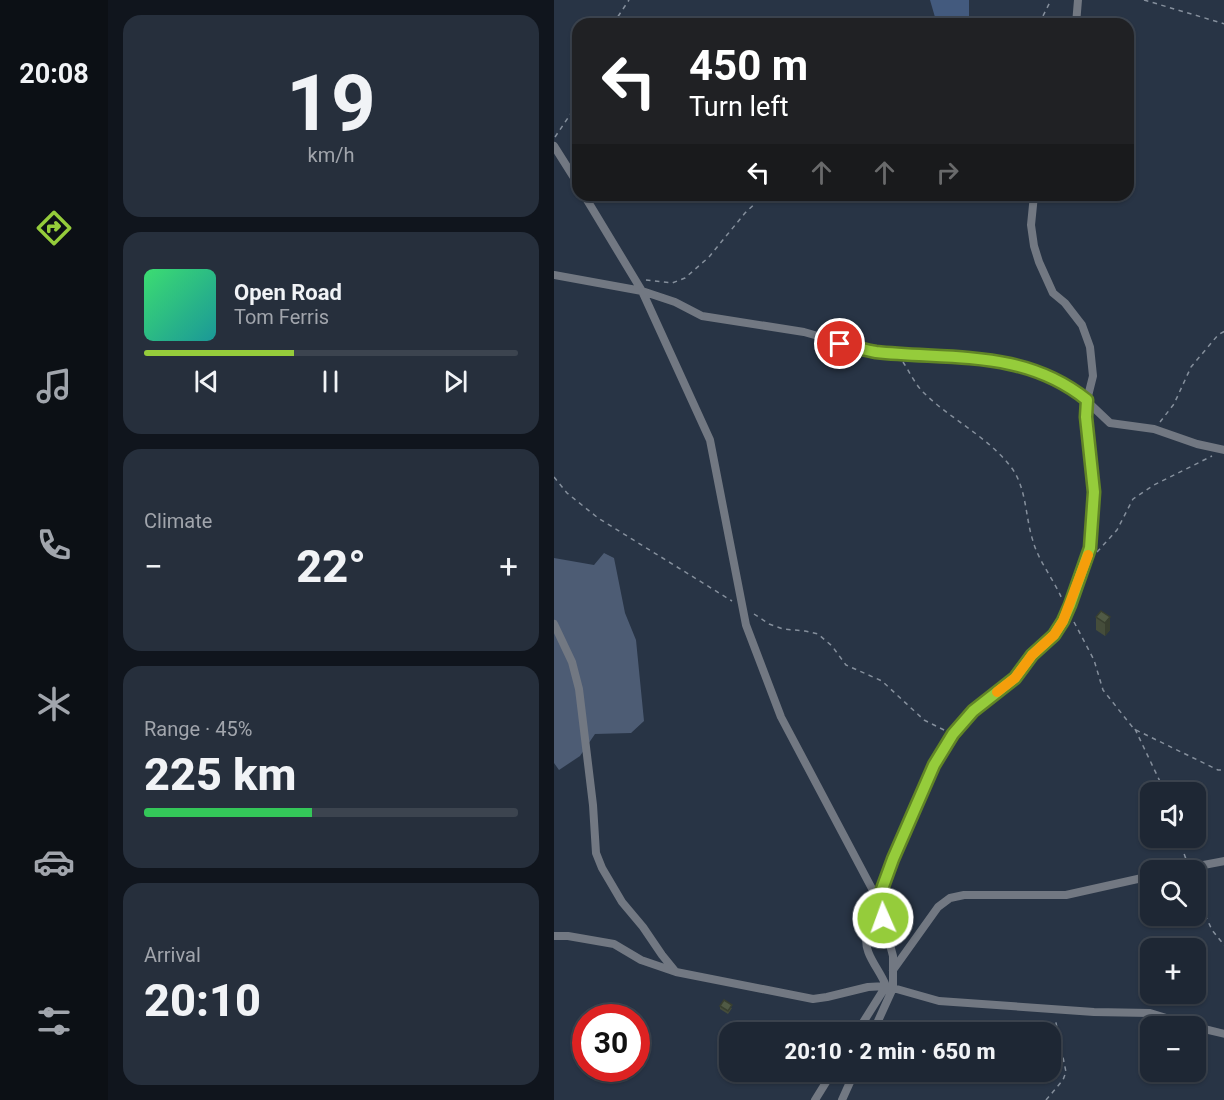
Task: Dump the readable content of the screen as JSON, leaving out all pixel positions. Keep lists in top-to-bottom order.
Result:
{
  "page": {
    "tabs": "20:08",
    "tile": [
      ["19", "km/h"],
      "Climate",
      ["Range · 45%", "225 km"],
      ["Arrival", "20:10"]
    ],
    "turn": ["450 m", "Turn left"],
    "song": ["Open Road", "Tom Ferris"],
    "heat": ["−", "22°", "+"],
    "map_buttons": ["+", "−"],
    "limit": "30",
    "trip": "20:10 · 2 min · 650 m"
  }
}
